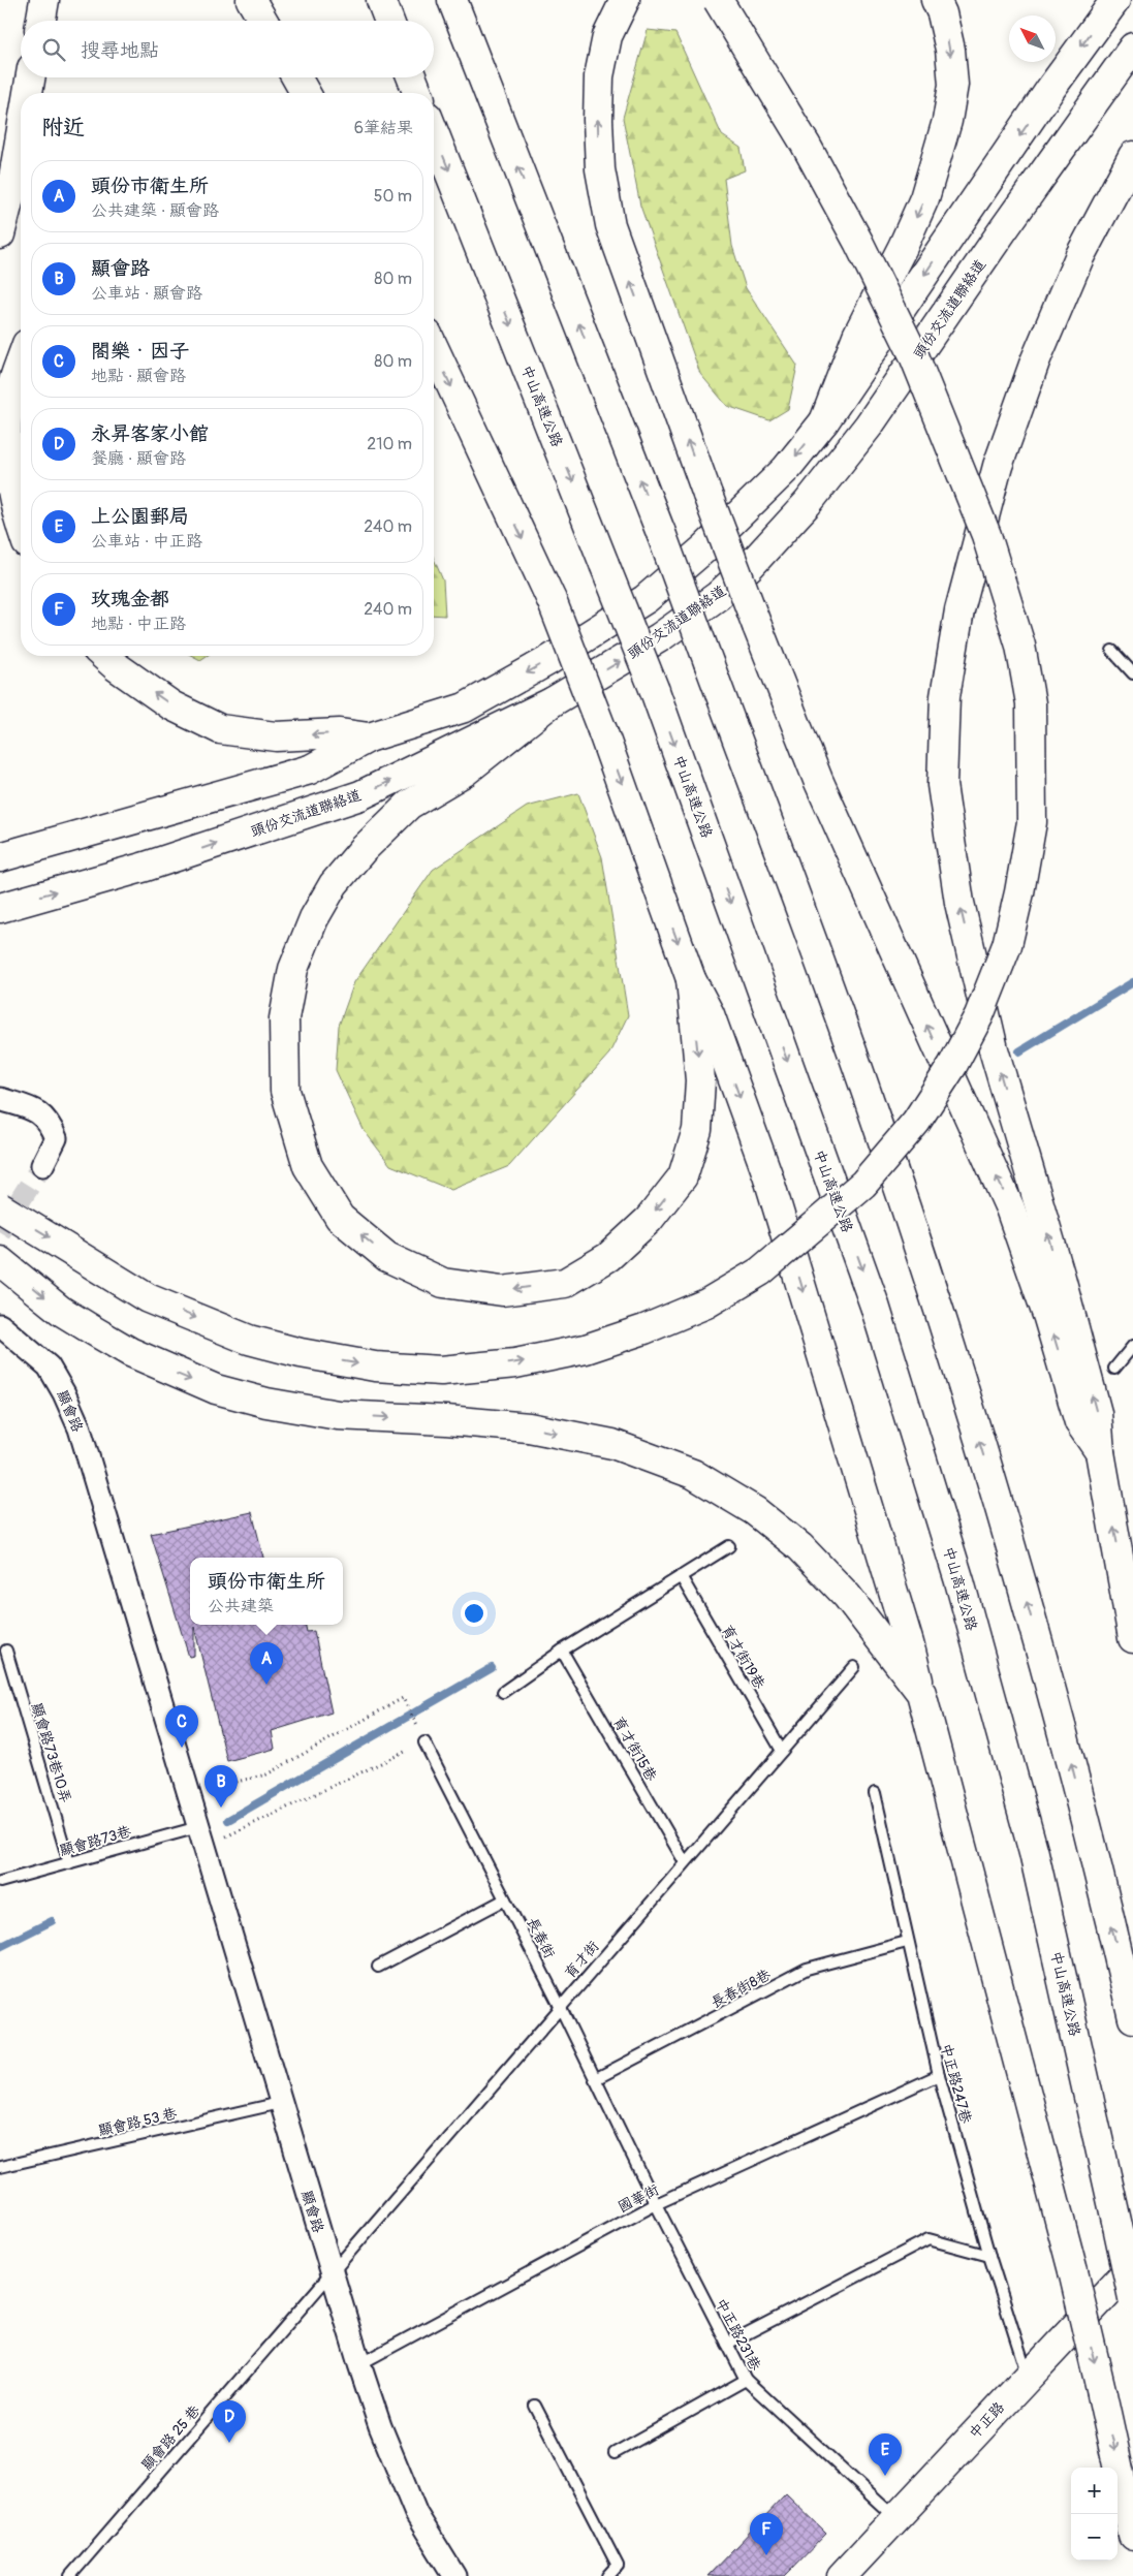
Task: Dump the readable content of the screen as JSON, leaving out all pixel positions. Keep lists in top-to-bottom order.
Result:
{
  "streets": {
    "main road": ["頭份交流道聯絡道", "中山高速公路", "中正路"],
    "street": ["顯會路"],
    "lane": [
      "育才街19巷",
      "育才街15巷",
      "顯會路73巷10弄",
      "顯會路73巷",
      "長春街",
      "育才街",
      "長春街8巷",
      "中正路247巷",
      "顯會路 53 巷",
      "國華街",
      "中正路231巷",
      "顯會路 25 巷"
    ]
  },
  "crossings": [
    ["顯會路", "顯會路73巷"],
    ["顯會路", "育才街"],
    ["顯會路", "顯會路 53 巷"],
    ["顯會路", "國華街"],
    ["顯會路", "顯會路 25 巷"],
    ["育才街19巷", "育才街"],
    ["育才街15巷", "育才街"],
    ["顯會路73巷10弄", "顯會路73巷"],
    ["長春街", "育才街"],
    ["長春街", "長春街8巷"],
    ["長春街", "國華街"],
    ["長春街", "中正路231巷"],
    ["育才街", "顯會路 25 巷"],
    ["長春街8巷", "中正路247巷"],
    ["中正路247巷", "國華街"],
    ["中正路247巷", "中正路"],
    ["國華街", "中正路231巷"],
    ["中正路231巷", "中正路"]
  ],
  "north": "top left",
  "page": {
    "search": "搜尋地點",
    "heading": ["附近", "6筆結果"],
    "list": [
      {
        "mark": "A",
        "name": "頭份市衛生所",
        "note": "公共建築 · 顯會路",
        "value": "50 m"
      },
      {
        "mark": "B",
        "name": "顯會路",
        "note": "公車站 · 顯會路",
        "value": "80 m"
      },
      {
        "mark": "C",
        "name": "閤樂‧因子",
        "note": "地點 · 顯會路",
        "value": "80 m"
      },
      {
        "mark": "D",
        "name": "永昇客家小館",
        "note": "餐廳 · 顯會路",
        "value": "210 m"
      },
      {
        "mark": "E",
        "name": "上公園郵局",
        "note": "公車站 · 中正路",
        "value": "240 m"
      },
      {
        "mark": "F",
        "name": "玫瑰金都",
        "note": "地點 · 中正路",
        "value": "240 m"
      }
    ],
    "popup": ["頭份市衛生所", "公共建築"],
    "pins": [
      "A",
      "C",
      "B",
      "D",
      "E",
      "F"
    ],
    "map_buttons": ["+", "−"]
  }
}
